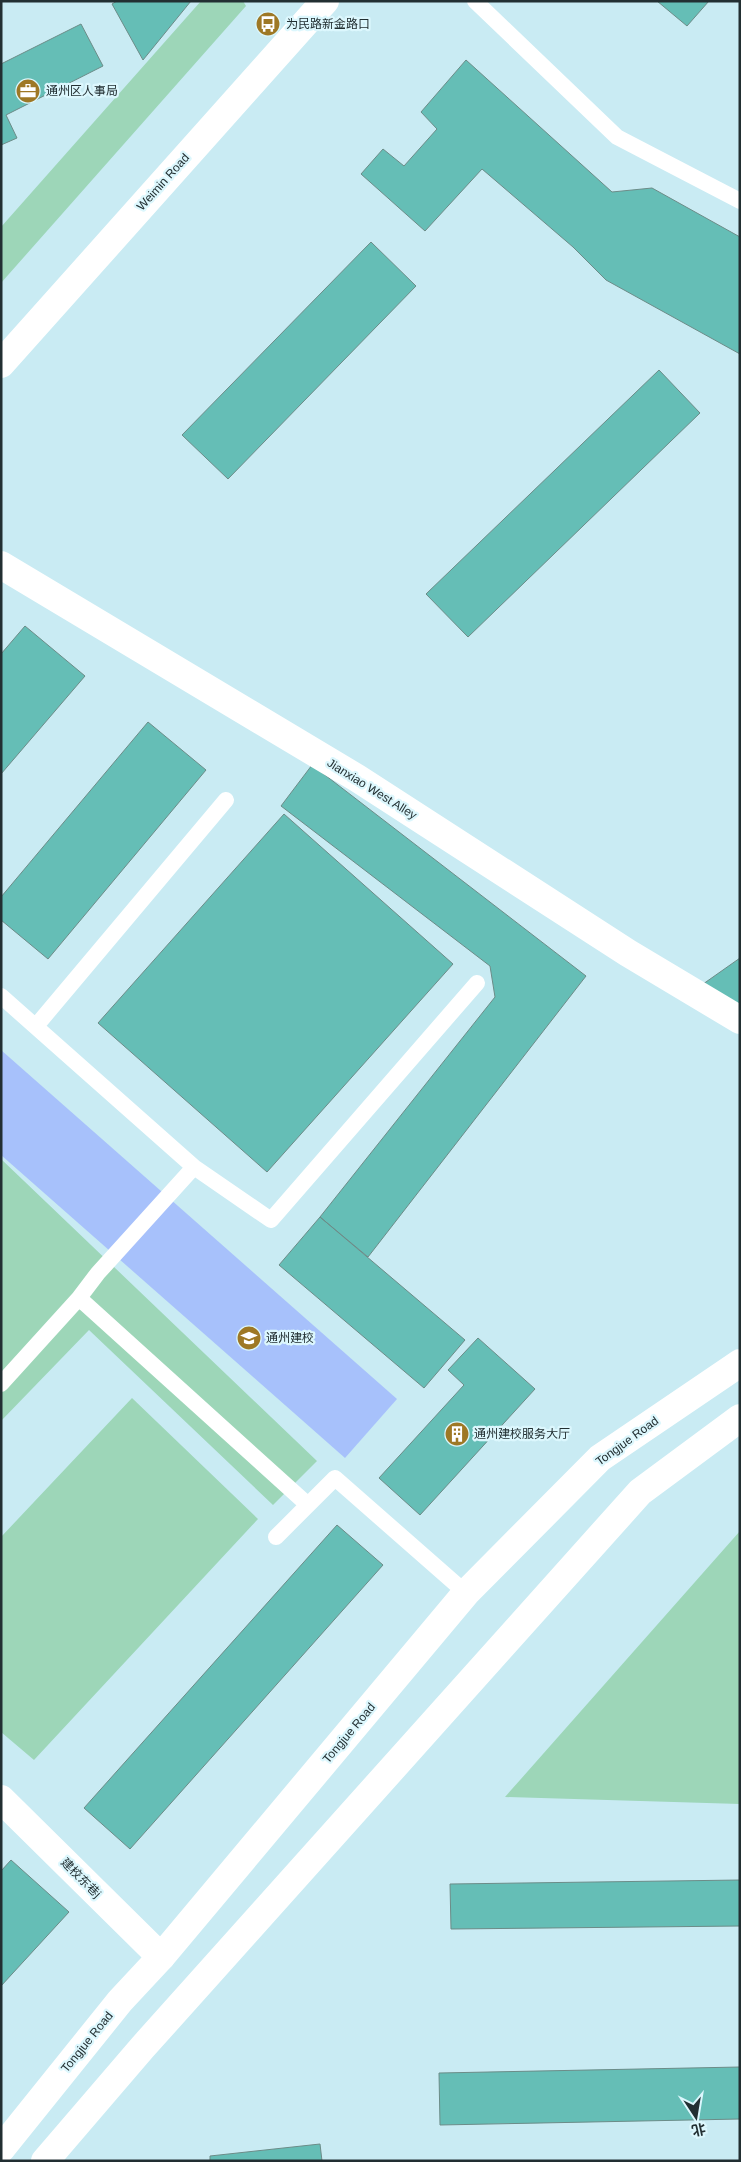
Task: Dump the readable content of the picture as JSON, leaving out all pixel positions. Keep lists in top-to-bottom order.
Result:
{
  "streets": {
    "main road": [
      "Weimin Road",
      "Jianxiao West Alley",
      "Tongjue Road",
      "建校东巷j"
    ]
  },
  "crossings": [
    ["Tongjue Road", "建校东巷j"]
  ],
  "places": {
    "bus stop": ["为民路新金路口"],
    "office": ["通州区人事局"],
    "school or university": ["通州建校"],
    "building": ["通州建校服务大厅"]
  },
  "north": "bottom"
}
